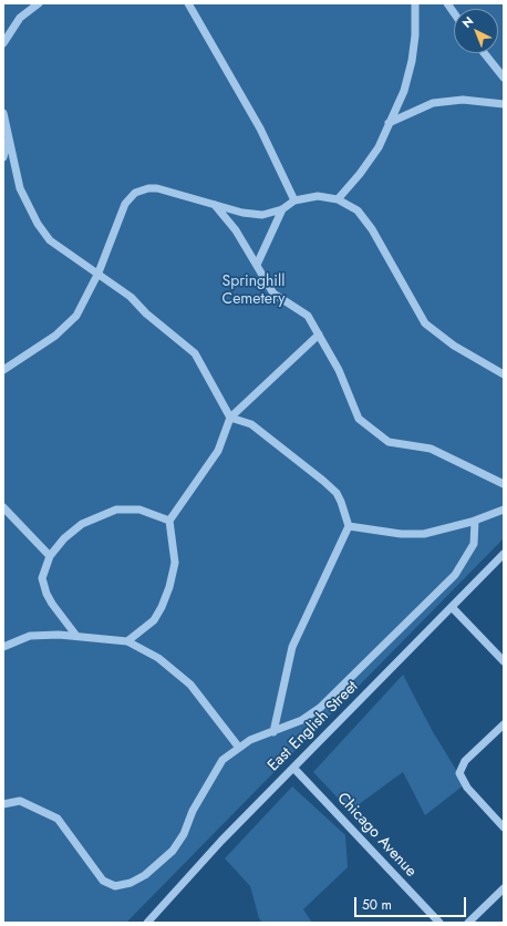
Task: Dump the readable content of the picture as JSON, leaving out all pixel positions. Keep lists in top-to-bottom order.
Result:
{
  "streets": {
    "street": ["East English Street", "Chicago Avenue"]
  },
  "crossings": [
    ["East English Street", "Chicago Avenue"]
  ],
  "parks": ["Springhill Cemetery"],
  "scale_bar": "50 m",
  "north": "top left"
}
